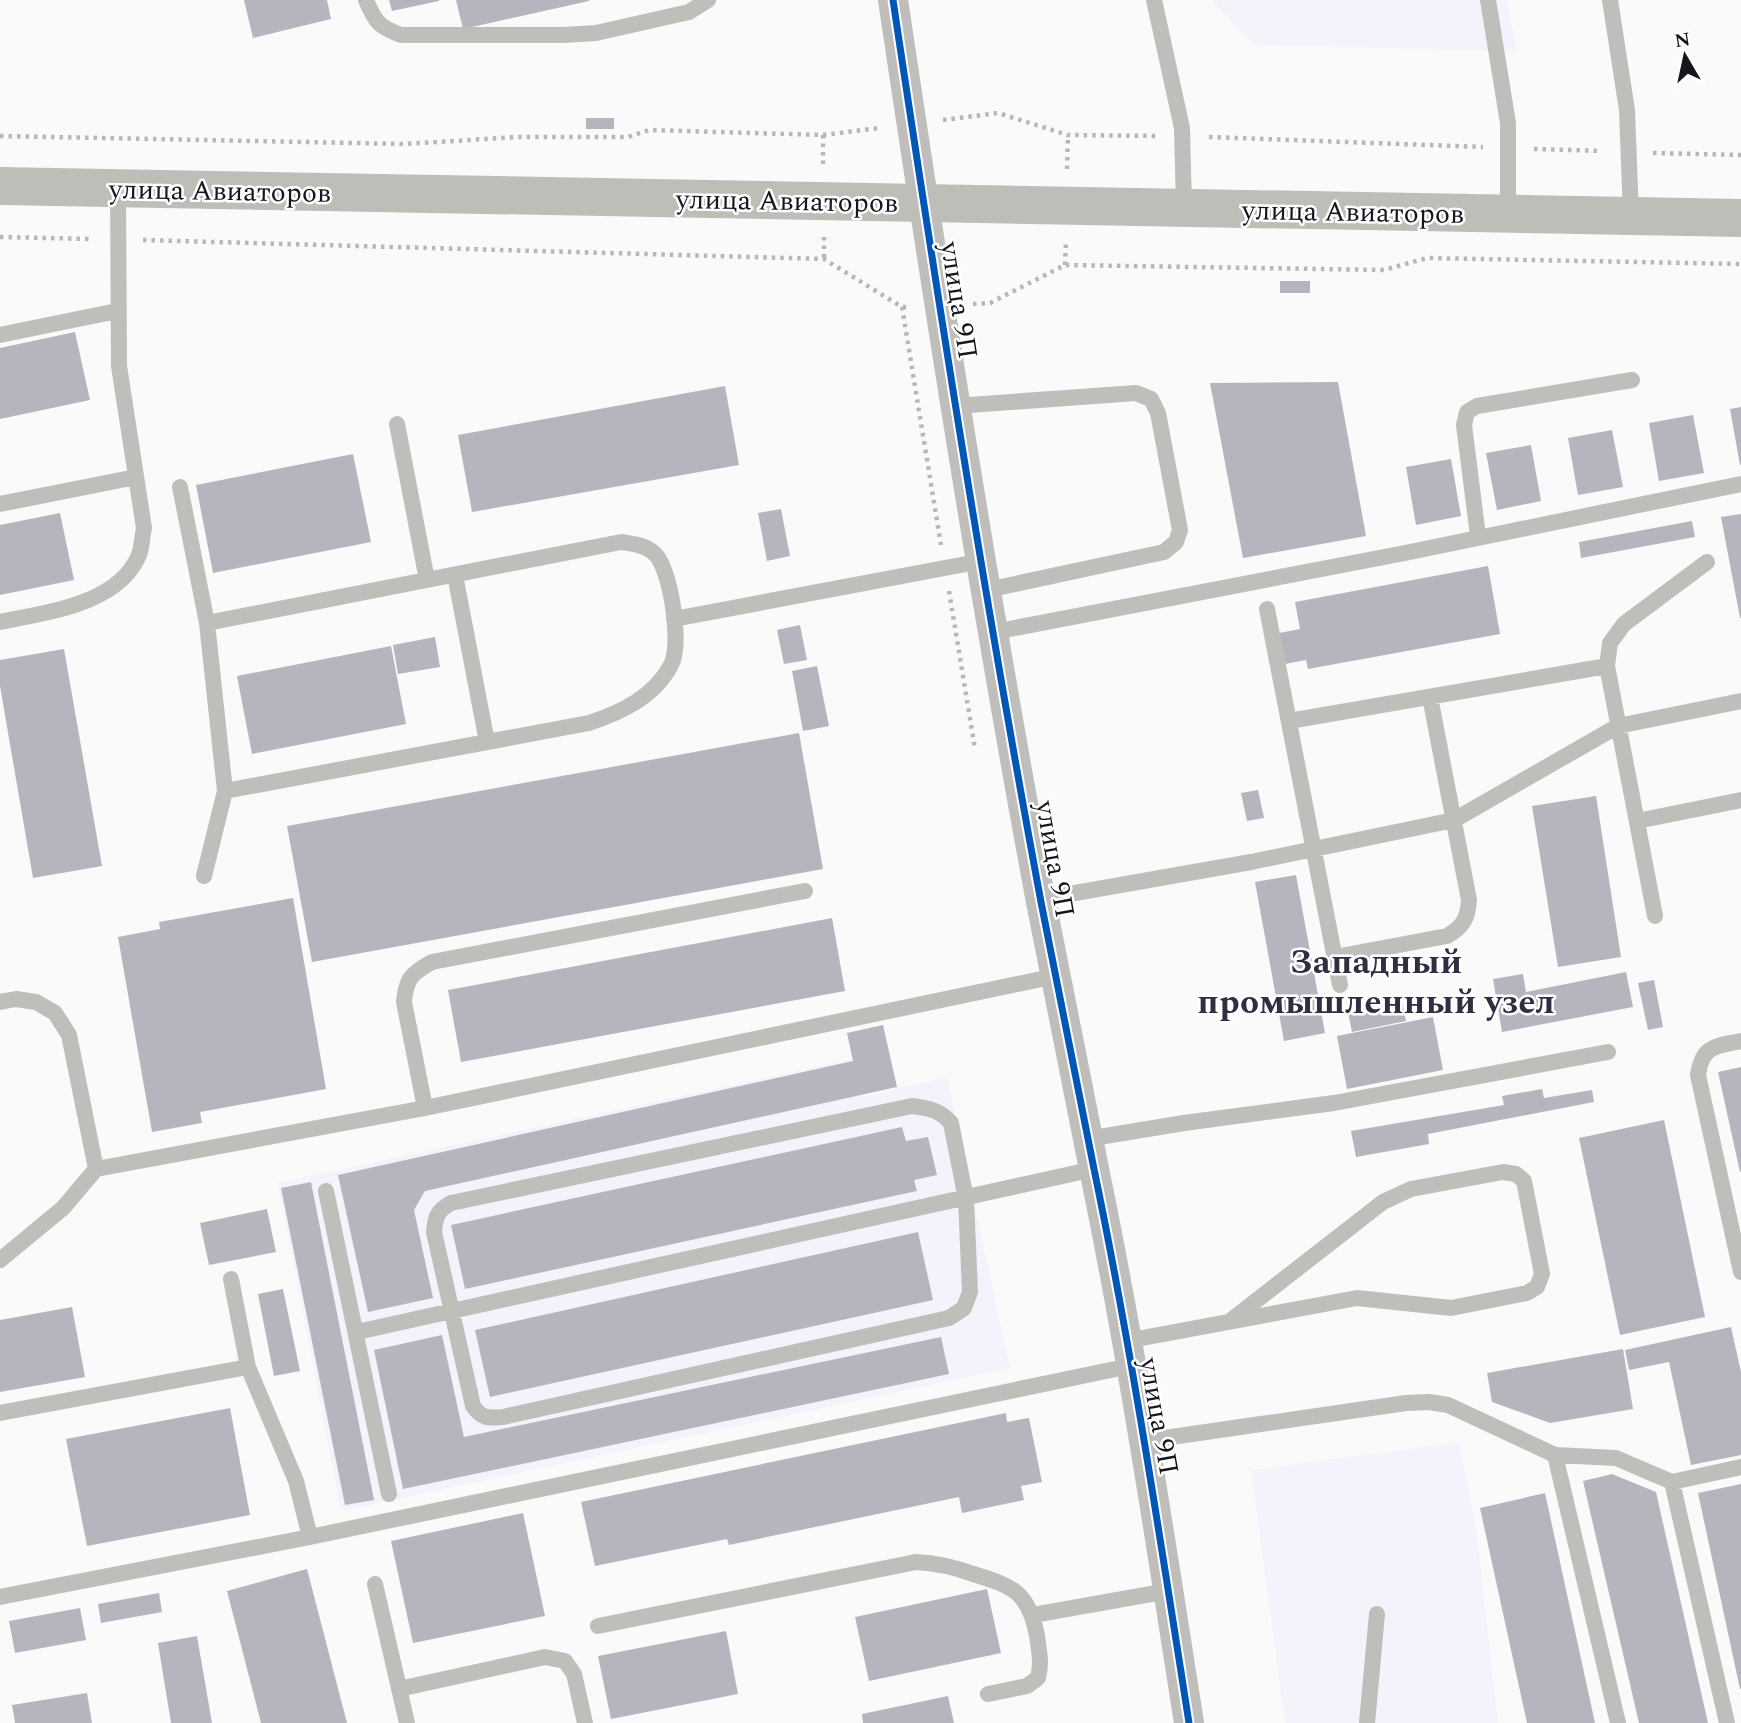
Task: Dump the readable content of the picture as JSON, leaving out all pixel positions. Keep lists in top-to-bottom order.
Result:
{
  "streets": {
    "main road": ["улица Авиаторов"],
    "street": ["улица 9П"]
  },
  "crossings": [
    ["улица Авиаторов", "улица 9П"]
  ],
  "districts": ["Западный промышленный узел"],
  "north": "top"
}
